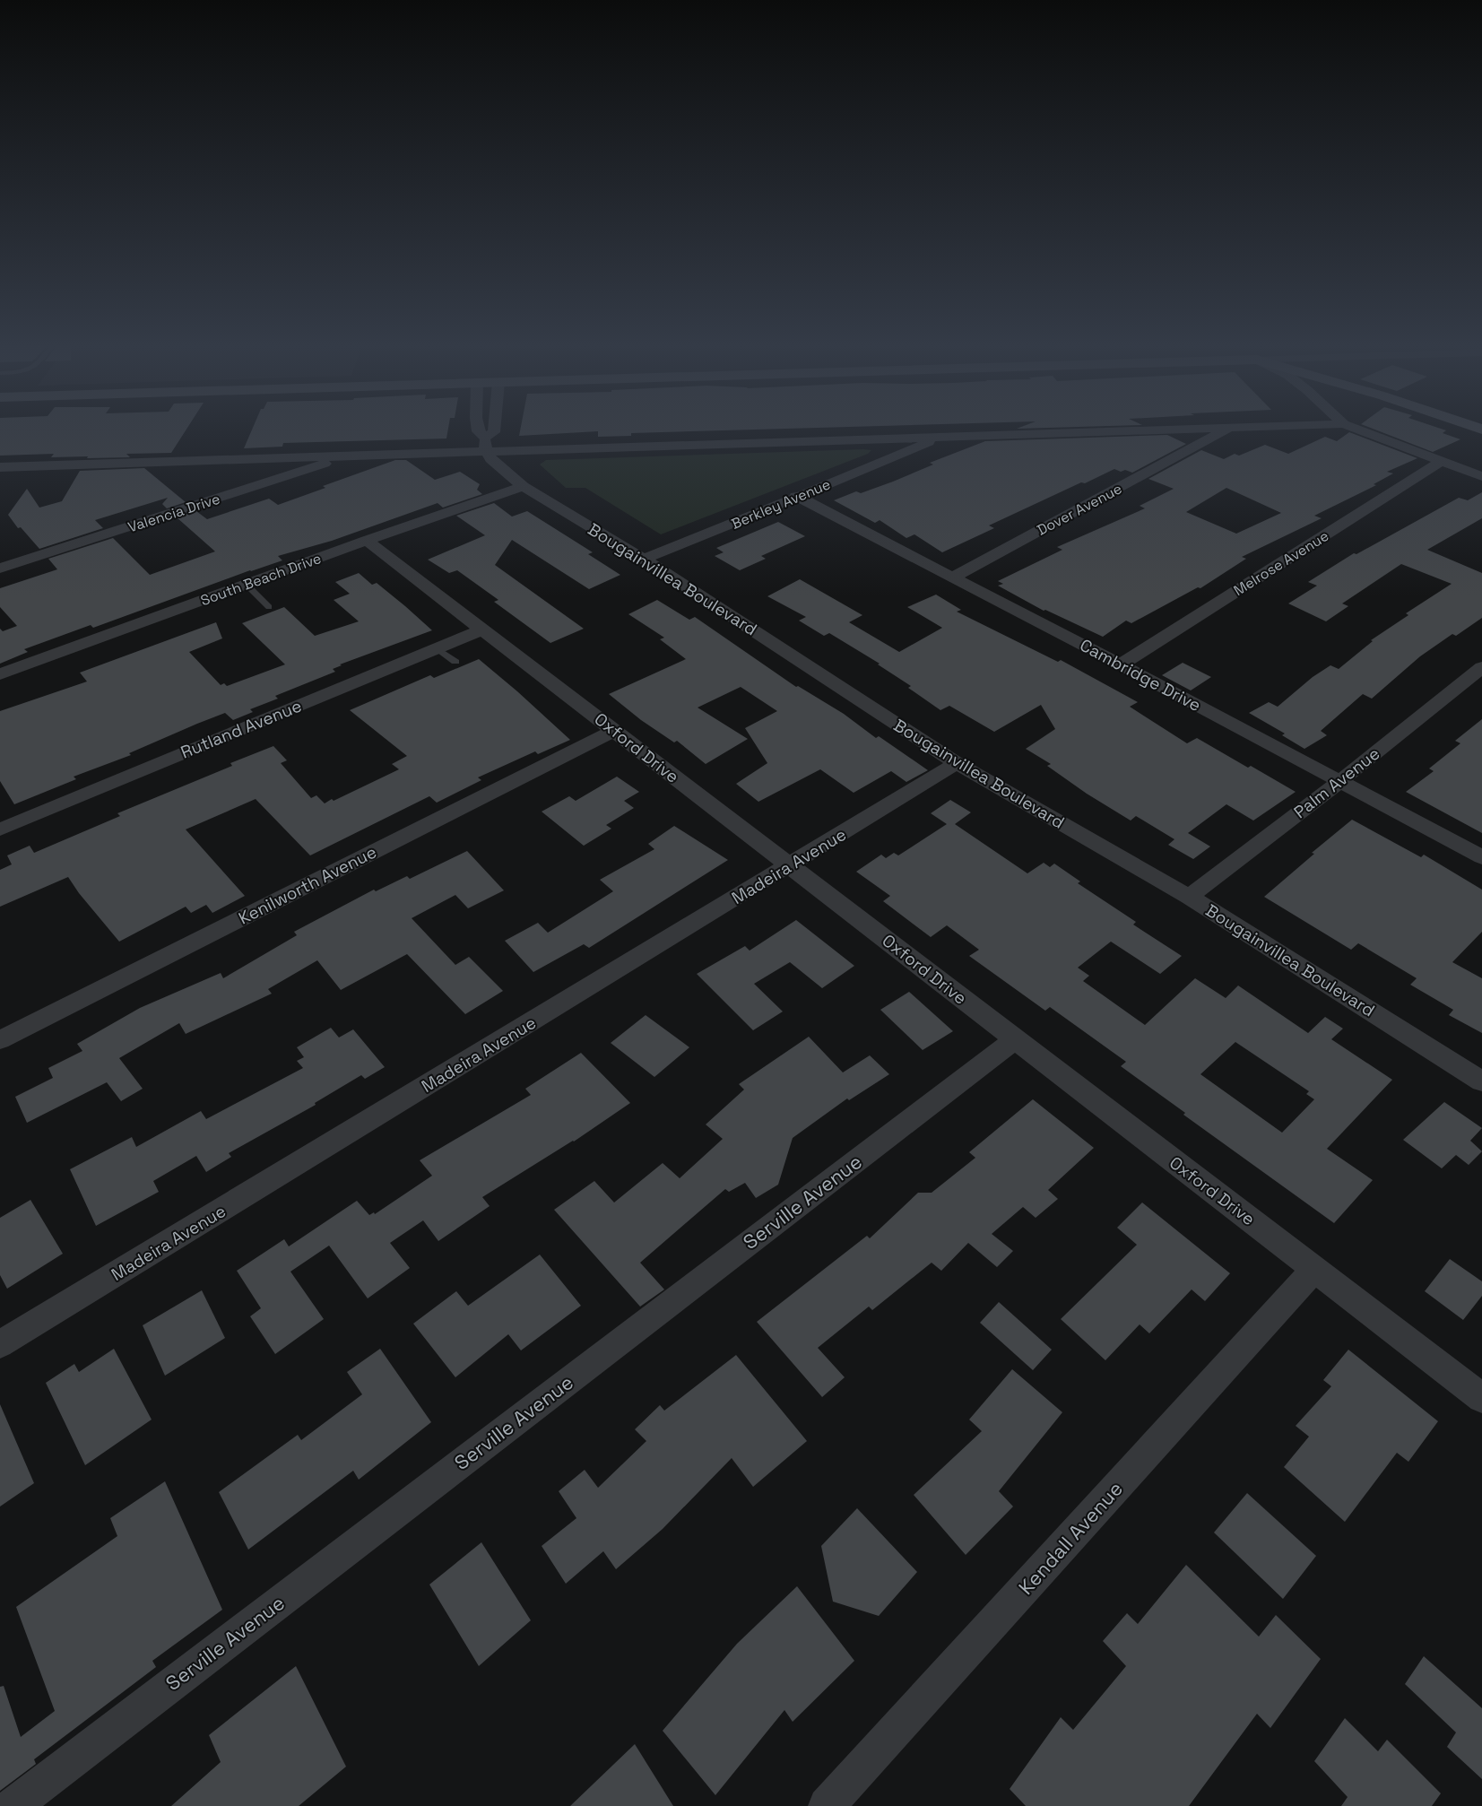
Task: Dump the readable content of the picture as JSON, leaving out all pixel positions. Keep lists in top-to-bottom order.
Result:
{
  "streets": {
    "street": [
      "Berkley Avenue",
      "Dover Avenue",
      "Valencia Drive",
      "Melrose Avenue",
      "South Beach Drive",
      "Bougainvillea Boulevard",
      "Cambridge Drive",
      "Rutland Avenue",
      "Oxford Drive",
      "Palm Avenue",
      "Madeira Avenue",
      "Kenilworth Avenue",
      "Serville Avenue",
      "Kendall Avenue"
    ]
  },
  "crossings": [
    ["Berkley Avenue", "Bougainvillea Boulevard"],
    ["Berkley Avenue", "Cambridge Drive"],
    ["Dover Avenue", "Cambridge Drive"],
    ["Melrose Avenue", "Cambridge Drive"],
    ["South Beach Drive", "Bougainvillea Boulevard"],
    ["South Beach Drive", "Oxford Drive"],
    ["Bougainvillea Boulevard", "Palm Avenue"],
    ["Bougainvillea Boulevard", "Madeira Avenue"],
    ["Cambridge Drive", "Palm Avenue"],
    ["Rutland Avenue", "Oxford Drive"],
    ["Oxford Drive", "Madeira Avenue"],
    ["Oxford Drive", "Kenilworth Avenue"],
    ["Oxford Drive", "Serville Avenue"],
    ["Oxford Drive", "Kendall Avenue"]
  ]
}
